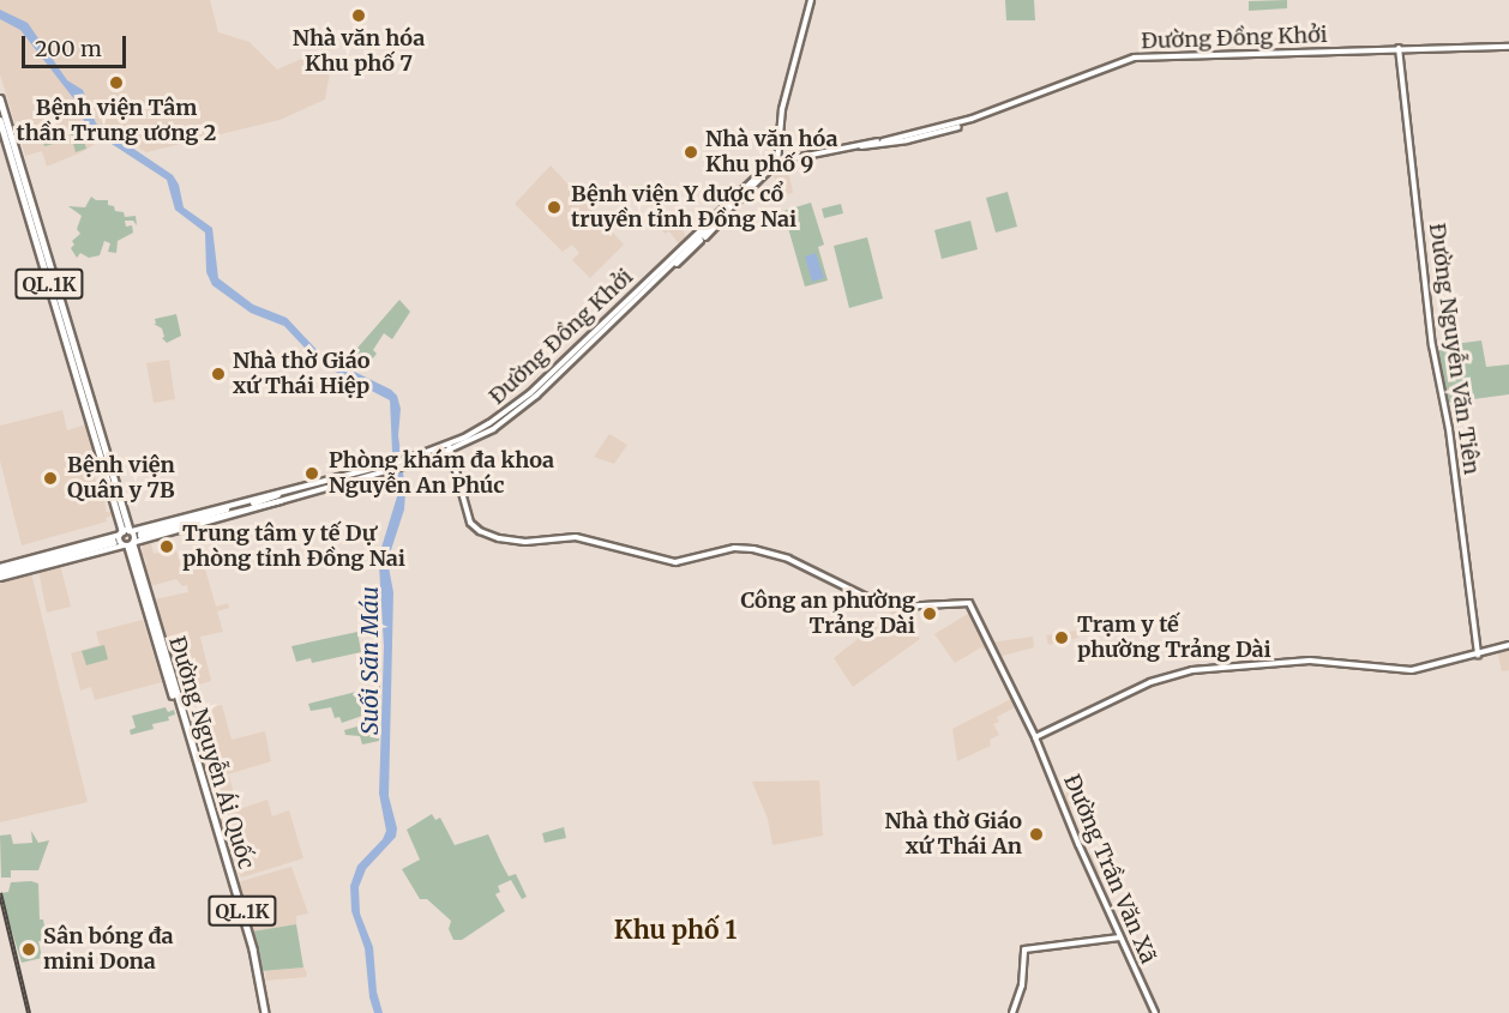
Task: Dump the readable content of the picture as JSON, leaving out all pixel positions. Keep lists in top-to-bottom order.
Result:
{
  "streets": {
    "main road": ["QL.1K", "Đường Nguyễn Ái Quốc"],
    "street": ["Đường Đồng Khởi", "Đường Nguyễn Văn Tiên", "Đường Trần Văn Xã"]
  },
  "crossings": [
    ["Đường Đồng Khởi", "QL.1K"],
    ["Đường Đồng Khởi", "Đường Nguyễn Văn Tiên"],
    ["Đường Đồng Khởi", "Đường Trần Văn Xã"]
  ],
  "districts": ["Khu phố 1"],
  "water": ["Suối Săn Máu"],
  "places": [
    "Nhà văn hóa Khu phố 7",
    "Bệnh viện Tâm thần Trung ương 2",
    "Nhà văn hóa Khu phố 9",
    "Bệnh viện Y dược cổ truyền tỉnh Đồng Nai",
    "Nhà thờ Giáo xứ Thái Hiệp",
    "Phòng khám đa khoa Nguyễn An Phúc",
    "Bệnh viện Quân y 7B",
    "Trung tâm y tế Dự phòng tỉnh Đồng Nai",
    "Công an phường Trảng Dài",
    "Trạm y tế phường Trảng Dài",
    "Nhà thờ Giáo xứ Thái An",
    "Sân bóng đa mini Dona"
  ],
  "scale_bar": "200 m"
}
